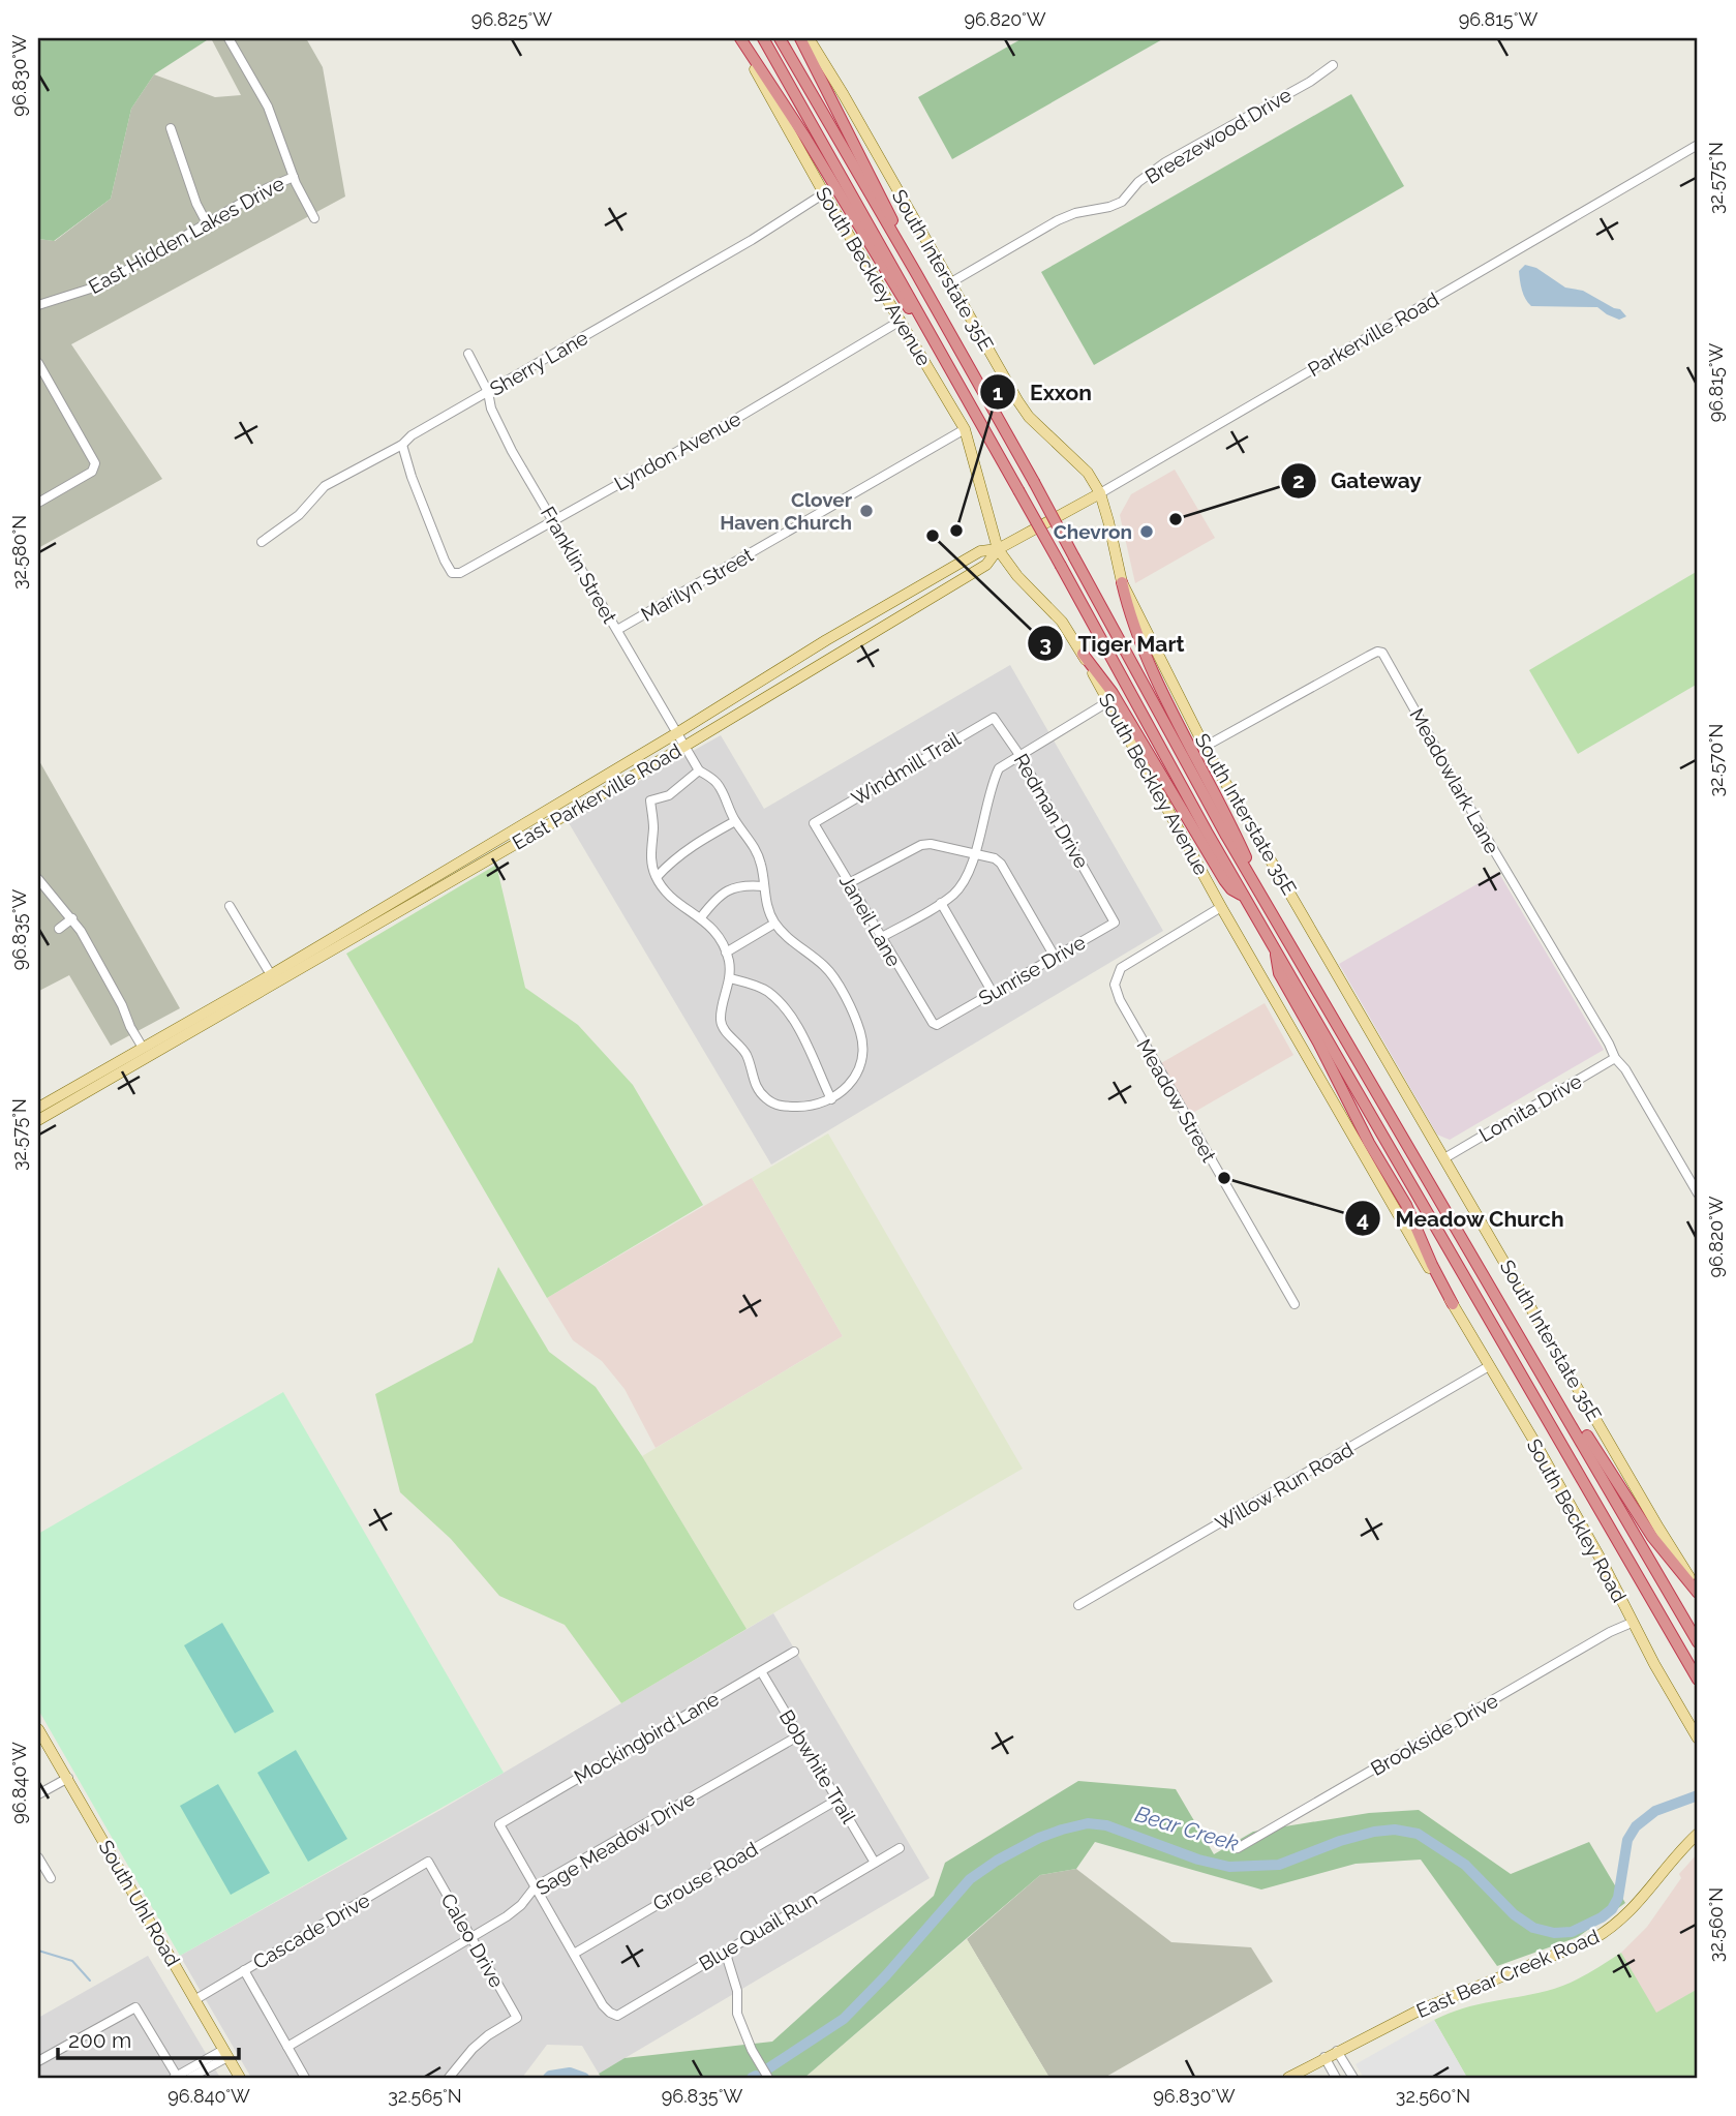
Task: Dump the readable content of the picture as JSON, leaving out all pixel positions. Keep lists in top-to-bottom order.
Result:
{
  "streets": {
    "main road": [
      "South Interstate 35E",
      "South Beckley Avenue",
      "Parkerville Road",
      "East Parkerville Road",
      "South Beckley Road",
      "South Uhl Road",
      "East Bear Creek Road"
    ],
    "street": [
      "Breezewood Drive",
      "East Hidden Lakes Drive",
      "Sherry Lane",
      "Lyndon Avenue",
      "Franklin Street",
      "Marilyn Street",
      "Windmill Trail",
      "Meadowlark Lane",
      "Redman Drive",
      "Janeil Lane",
      "Sunrise Drive",
      "Meadow Street",
      "Lomita Drive",
      "Willow Run Road",
      "Brookside Drive",
      "Mockingbird Lane",
      "Bobwhite Trail",
      "Sage Meadow Drive",
      "Grouse Road",
      "Cascade Drive",
      "Blue Quail Run",
      "Caleo Drive"
    ]
  },
  "crossings": [
    ["Breezewood Drive", "South Interstate 35E"],
    ["South Interstate 35E", "Parkerville Road"],
    ["South Interstate 35E", "Meadowlark Lane"],
    ["South Interstate 35E", "Lomita Drive"],
    ["South Beckley Avenue", "Sherry Lane"],
    ["South Beckley Avenue", "Lyndon Avenue"],
    ["South Beckley Avenue", "Marilyn Street"],
    ["South Beckley Avenue", "East Parkerville Road"],
    ["South Beckley Avenue", "Meadow Street"],
    ["South Beckley Avenue", "South Beckley Road"],
    ["Parkerville Road", "East Parkerville Road"],
    ["Sherry Lane", "Lyndon Avenue"],
    ["Sherry Lane", "Franklin Street"],
    ["Lyndon Avenue", "Franklin Street"],
    ["Franklin Street", "Marilyn Street"],
    ["Franklin Street", "East Parkerville Road"],
    ["Windmill Trail", "Redman Drive"],
    ["Windmill Trail", "Janeil Lane"],
    ["Meadowlark Lane", "Lomita Drive"],
    ["Redman Drive", "Sunrise Drive"],
    ["Janeil Lane", "Sunrise Drive"],
    ["Willow Run Road", "South Beckley Road"],
    ["South Beckley Road", "Brookside Drive"],
    ["Mockingbird Lane", "Bobwhite Trail"],
    ["Mockingbird Lane", "Sage Meadow Drive"],
    ["Bobwhite Trail", "Sage Meadow Drive"],
    ["Bobwhite Trail", "Grouse Road"],
    ["Bobwhite Trail", "Blue Quail Run"],
    ["Sage Meadow Drive", "Caleo Drive"],
    ["Grouse Road", "Blue Quail Run"],
    ["South Uhl Road", "Cascade Drive"],
    ["Cascade Drive", "Caleo Drive"]
  ],
  "water": ["Bear Creek"],
  "places": [
    "Clover Haven Church",
    "Gateway",
    "Exxon",
    "Chevron",
    "Tiger Mart",
    "Meadow Church"
  ],
  "scale_bar": "200 m",
  "coordinates": [
    "96.825°W",
    "96.820°W",
    "96.815°W",
    "96.830°W",
    "32.575°N",
    "32.580°N",
    "32.570°N",
    "96.835°W",
    "96.840°W",
    "32.560°N",
    "32.565°N"
  ]
}
